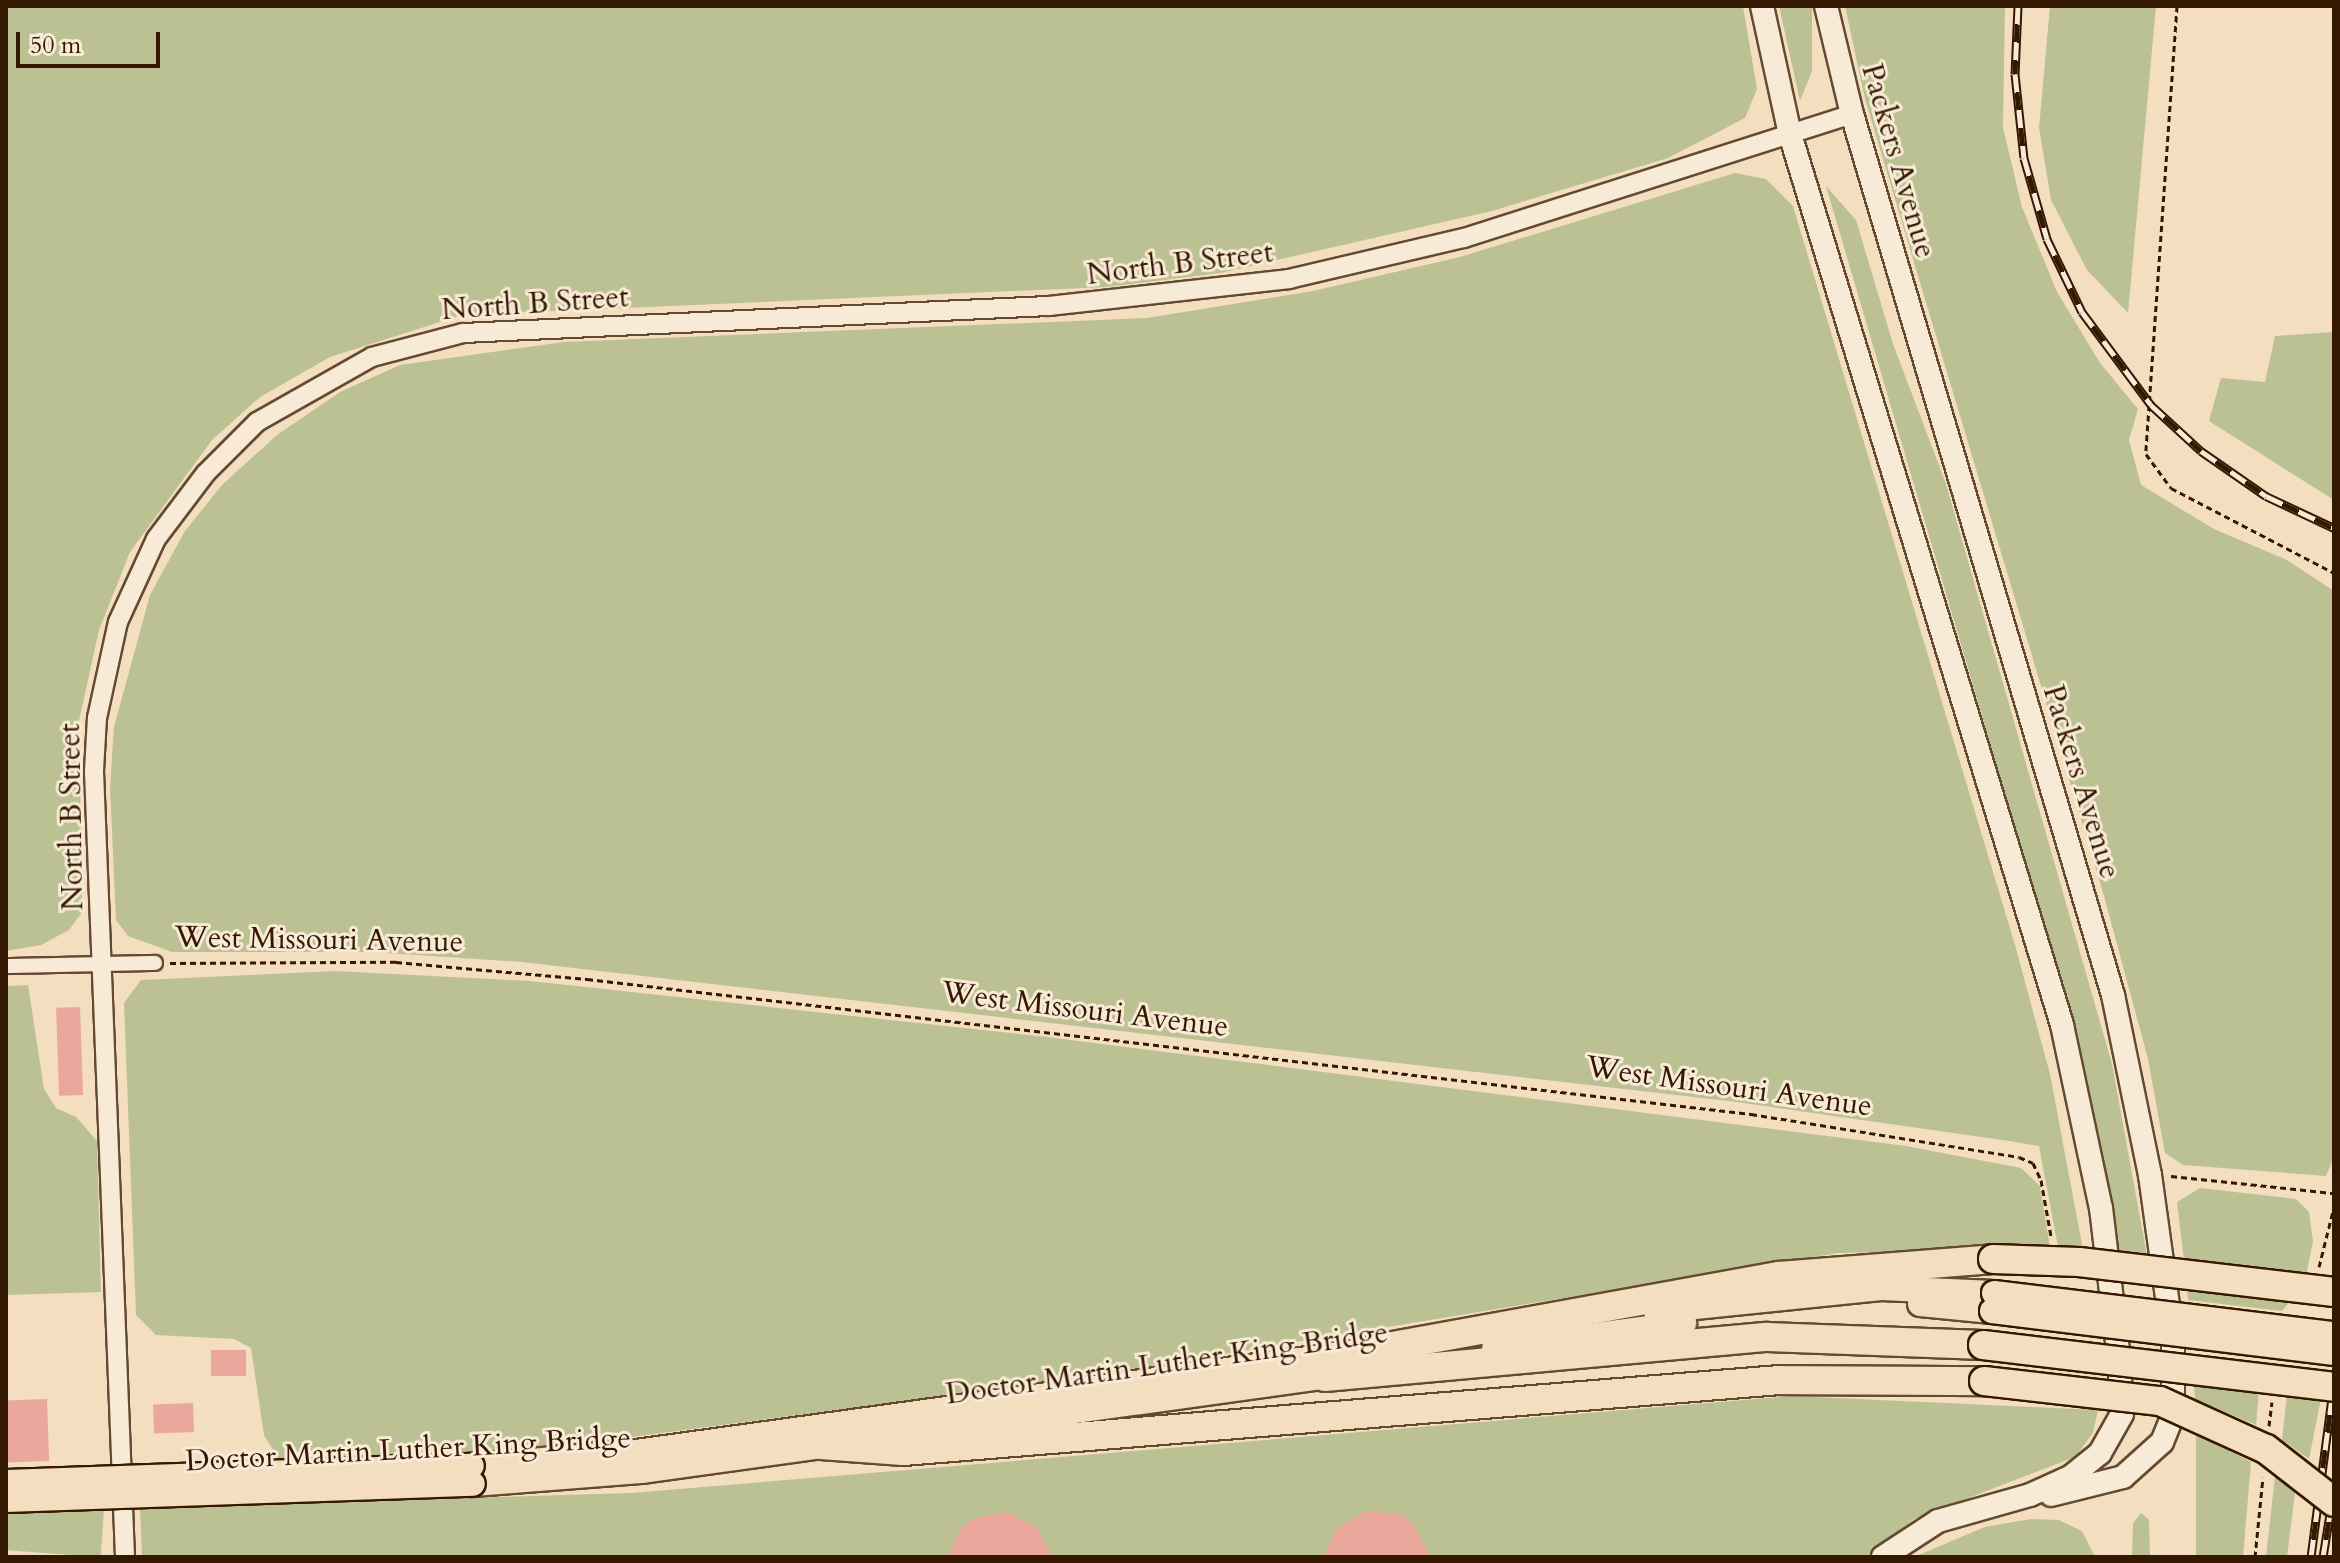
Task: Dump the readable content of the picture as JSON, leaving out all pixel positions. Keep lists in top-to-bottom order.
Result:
{
  "streets": {
    "main road": ["Packers Avenue", "Doctor Martin Luther King Bridge"],
    "street": ["North B Street", "West Missouri Avenue"]
  },
  "crossings": [
    ["Packers Avenue", "North B Street"],
    ["North B Street", "West Missouri Avenue"]
  ],
  "scale_bar": "50 m"
}
